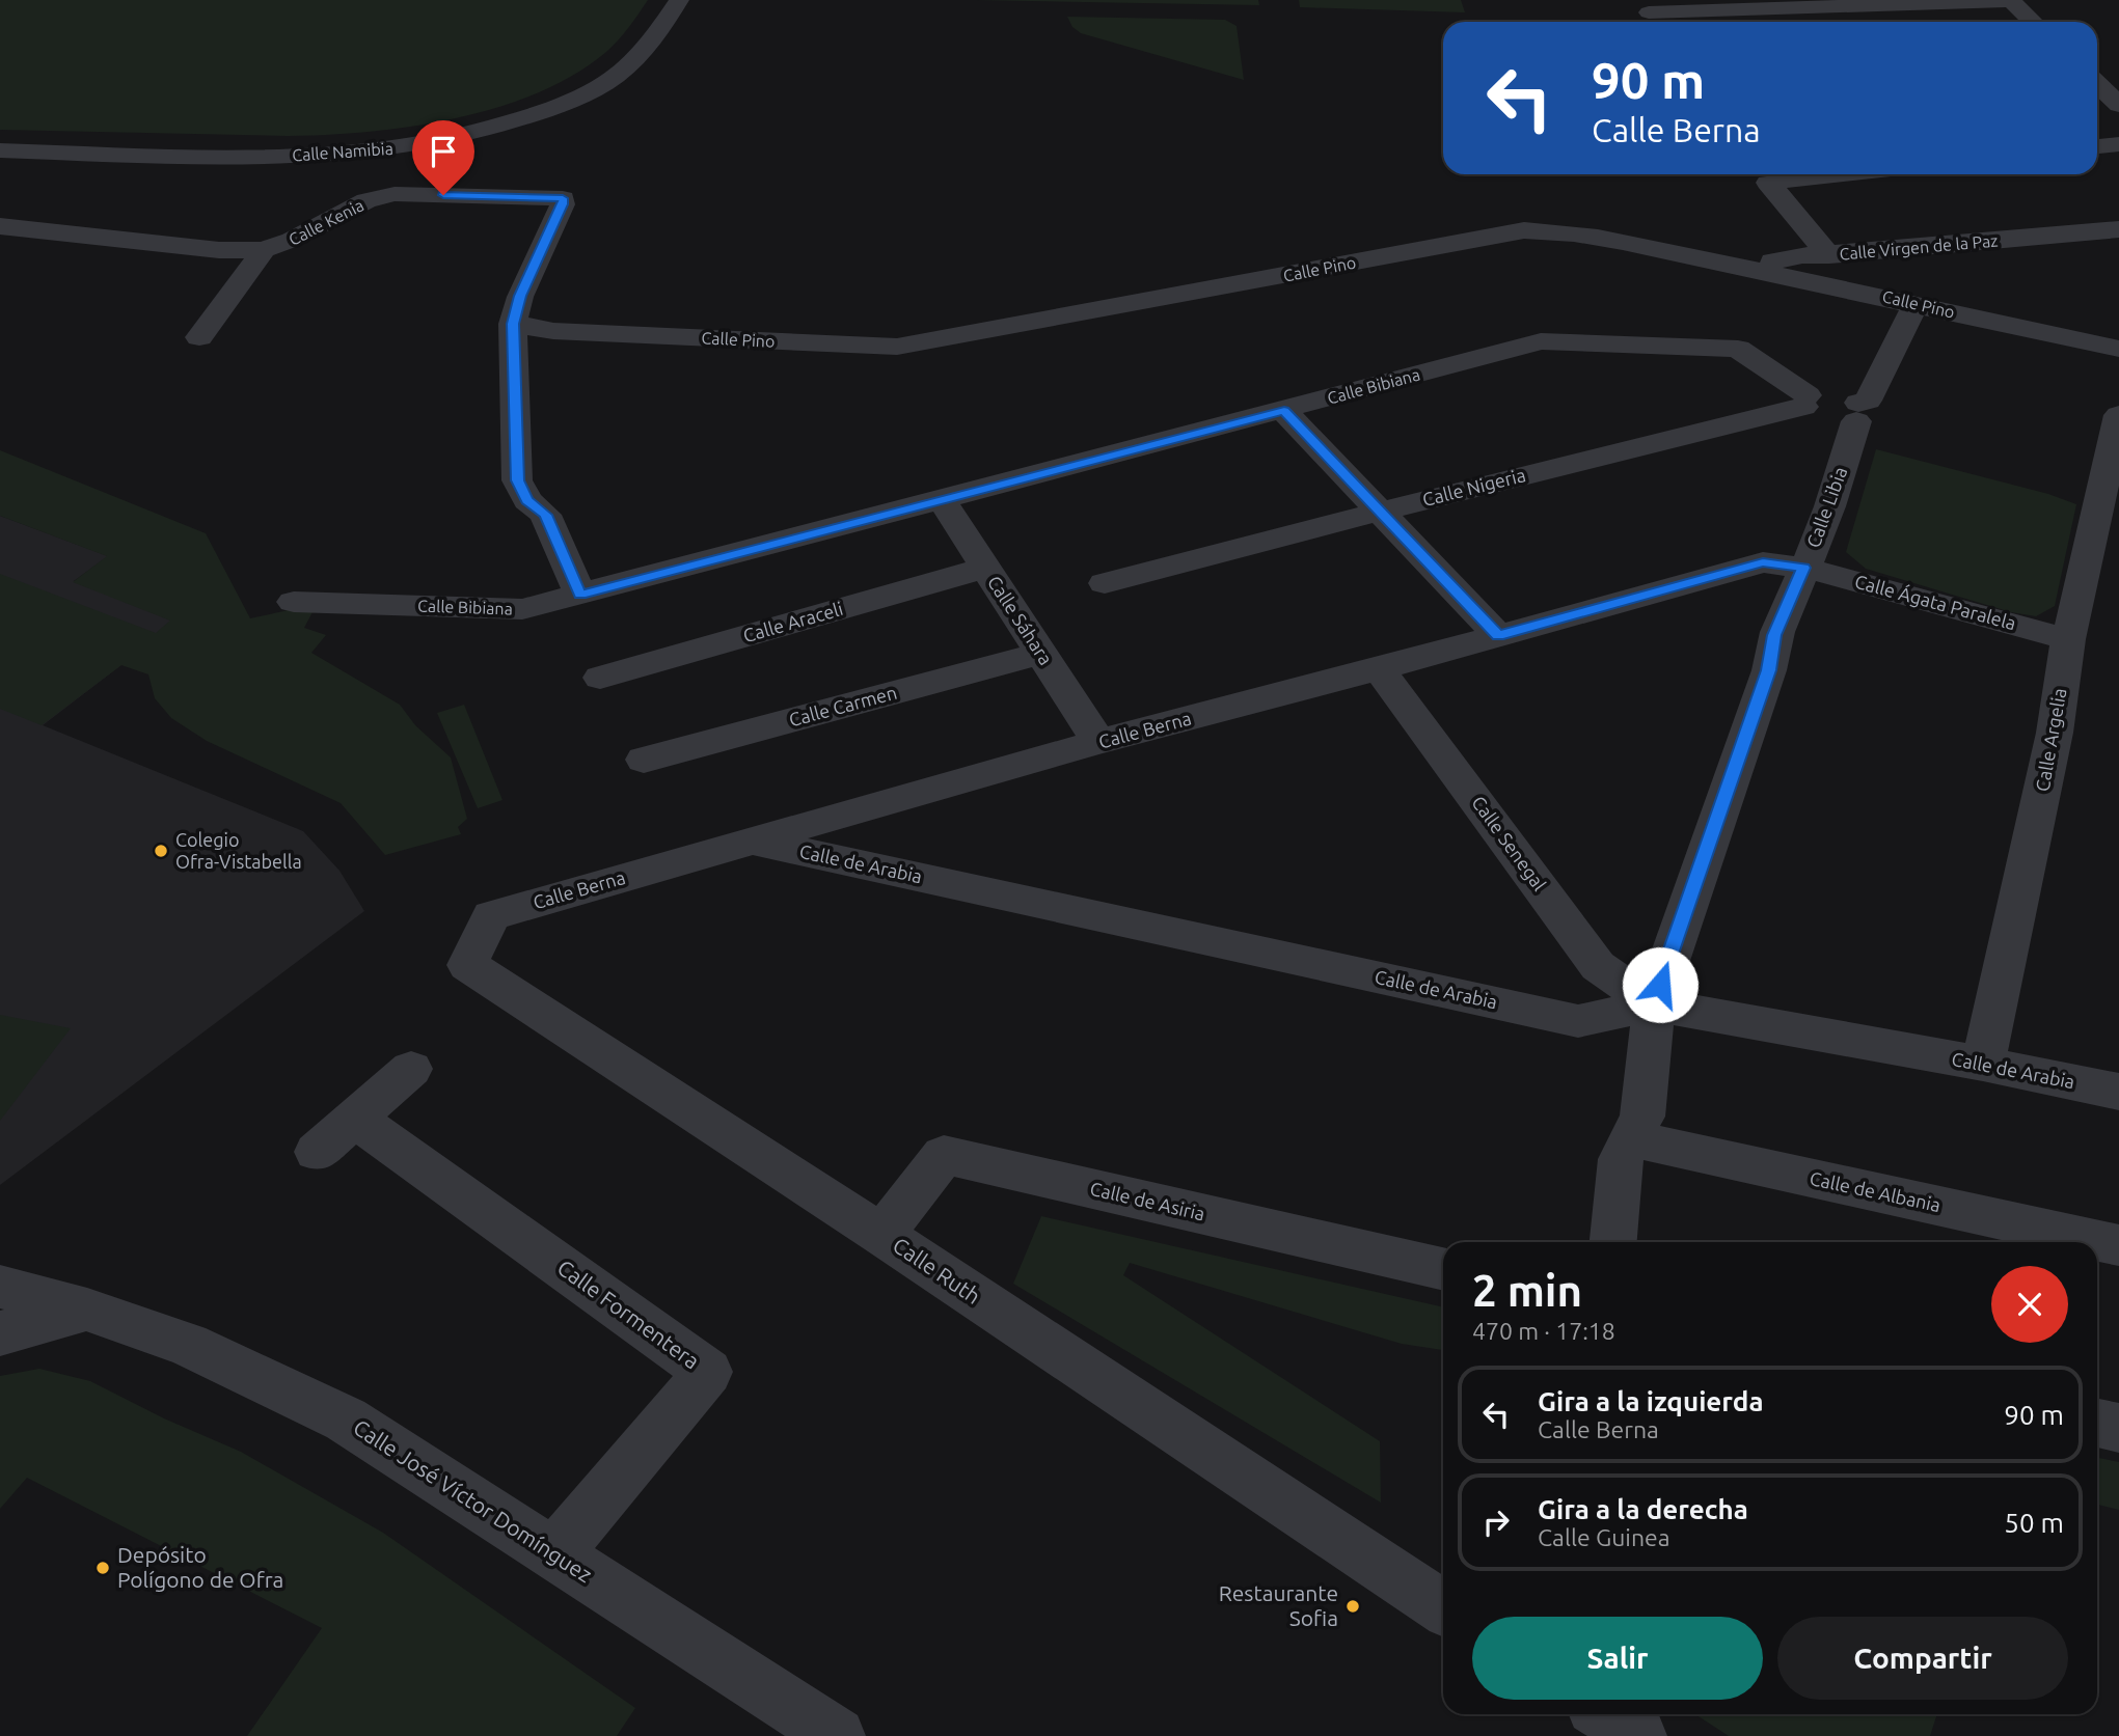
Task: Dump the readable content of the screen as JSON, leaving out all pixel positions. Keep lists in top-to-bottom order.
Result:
{
  "streets": {
    "street": [
      "Calle Namibia",
      "Calle Kenia",
      "Calle Virgen de la Paz",
      "Calle Pino",
      "Calle Bibiana",
      "Calle Nigeria",
      "Calle Libia",
      "Calle Ágata Paralela",
      "Calle Sáhara",
      "Calle Araceli",
      "Calle Carmen",
      "Calle Berna",
      "Calle Argelia",
      "Calle Senegal",
      "Calle de Arabia",
      "Calle de Albania",
      "Calle de Asiria",
      "Calle Ruth",
      "Calle Formentera",
      "Calle José Víctor Domínguez"
    ]
  },
  "crossings": [
    ["Calle Kenia", "Calle Pino"],
    ["Calle Virgen de la Paz", "Calle Pino"],
    ["Calle Pino", "Calle Libia"],
    ["Calle Bibiana", "Calle Nigeria"],
    ["Calle Bibiana", "Calle Libia"],
    ["Calle Bibiana", "Calle Sáhara"],
    ["Calle Libia", "Calle Ágata Paralela"],
    ["Calle Libia", "Calle Berna"],
    ["Calle Libia", "Calle Senegal"],
    ["Calle Libia", "Calle de Arabia"],
    ["Calle Libia", "Calle de Albania"],
    ["Calle Ágata Paralela", "Calle Berna"],
    ["Calle Ágata Paralela", "Calle Argelia"],
    ["Calle Sáhara", "Calle Araceli"],
    ["Calle Sáhara", "Calle Carmen"],
    ["Calle Sáhara", "Calle Berna"],
    ["Calle Berna", "Calle Senegal"],
    ["Calle Berna", "Calle de Arabia"],
    ["Calle Berna", "Calle Ruth"],
    ["Calle Argelia", "Calle de Arabia"],
    ["Calle Senegal", "Calle de Arabia"],
    ["Calle de Asiria", "Calle Ruth"],
    ["Calle Formentera", "Calle José Víctor Domínguez"]
  ],
  "places": ["Colegio Ofra-Vistabella", "Depósito Polígono de Ofra", "Restaurante Sofia"],
  "page": {
    "turn": ["90 m", "Calle Berna"],
    "heading": ["2 min", "470 m · 17:18"],
    "list": [
      {
        "name": "Gira a la izquierda",
        "note": "Calle Berna",
        "value": "90 m"
      },
      {
        "name": "Gira a la derecha",
        "note": "Calle Guinea",
        "value": "50 m"
      }
    ],
    "buttons": ["Salir", "Compartir"]
  }
}
